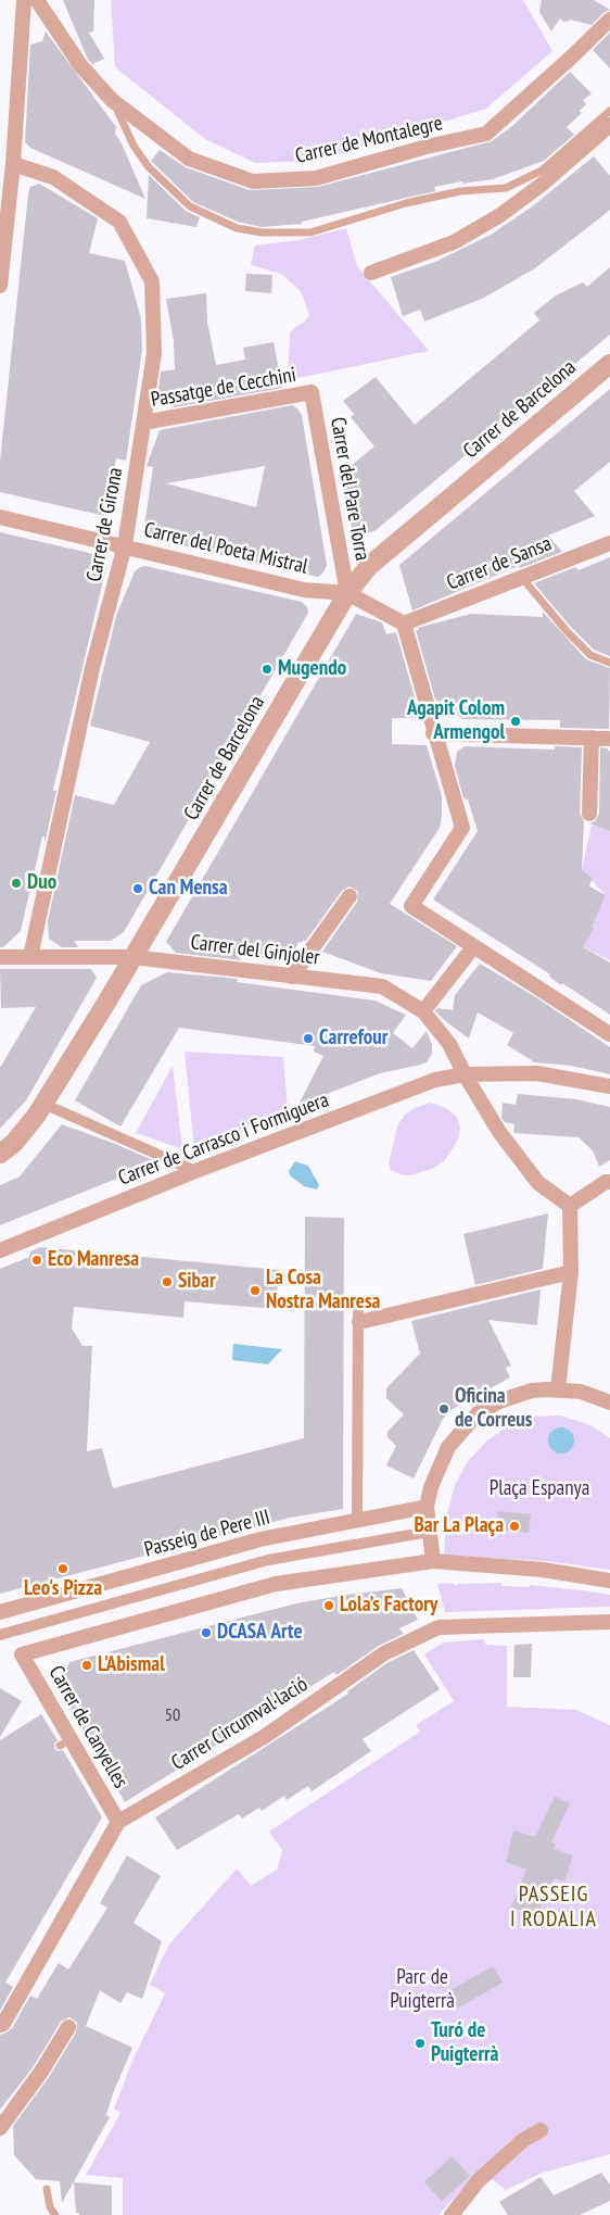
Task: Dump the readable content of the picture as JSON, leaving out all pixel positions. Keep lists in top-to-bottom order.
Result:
{
  "streets": {
    "street": [
      "Carrer de Montalegre",
      "Passatge de Cecchini",
      "Carrer de Barcelona",
      "Carrer del Pare Torra",
      "Carrer de Girona",
      "Carrer del Poeta Mistral",
      "Carrer de Sansa",
      "Carrer del Ginjoler",
      "Carrer de Carrasco i Formiguera",
      "Passeig de Pere III",
      "Carrer Circumval·lació",
      "Carrer de Canyelles"
    ]
  },
  "crossings": [
    ["Passatge de Cecchini", "Carrer del Pare Torra"],
    ["Passatge de Cecchini", "Carrer de Girona"],
    ["Carrer de Barcelona", "Carrer del Pare Torra"],
    ["Carrer de Barcelona", "Carrer del Poeta Mistral"],
    ["Carrer de Barcelona", "Carrer del Ginjoler"],
    ["Carrer del Pare Torra", "Carrer del Poeta Mistral"],
    ["Carrer de Girona", "Carrer del Poeta Mistral"],
    ["Carrer de Girona", "Carrer del Ginjoler"],
    ["Carrer del Ginjoler", "Carrer de Carrasco i Formiguera"],
    ["Carrer Circumval·lació", "Carrer de Canyelles"]
  ],
  "districts": ["PASSEIG I RODALIA"],
  "parks": ["Plaça Espanya", "Parc de Puigterrà"],
  "places": [
    "Mugendo",
    "Agapit Colom Armengol",
    "Duo",
    "Can Mensa",
    "Carrefour",
    "Eco Manresa",
    "Sibar",
    "La Cosa Nostra Manresa",
    "Oficina de Correus",
    "Bar La Plaça",
    "Leo's Pizza",
    "Lola’s Factory",
    "DCASA Arte",
    "L'Abismal",
    "Turó de Puigterrà"
  ],
  "house_numbers": ["50"]
}
